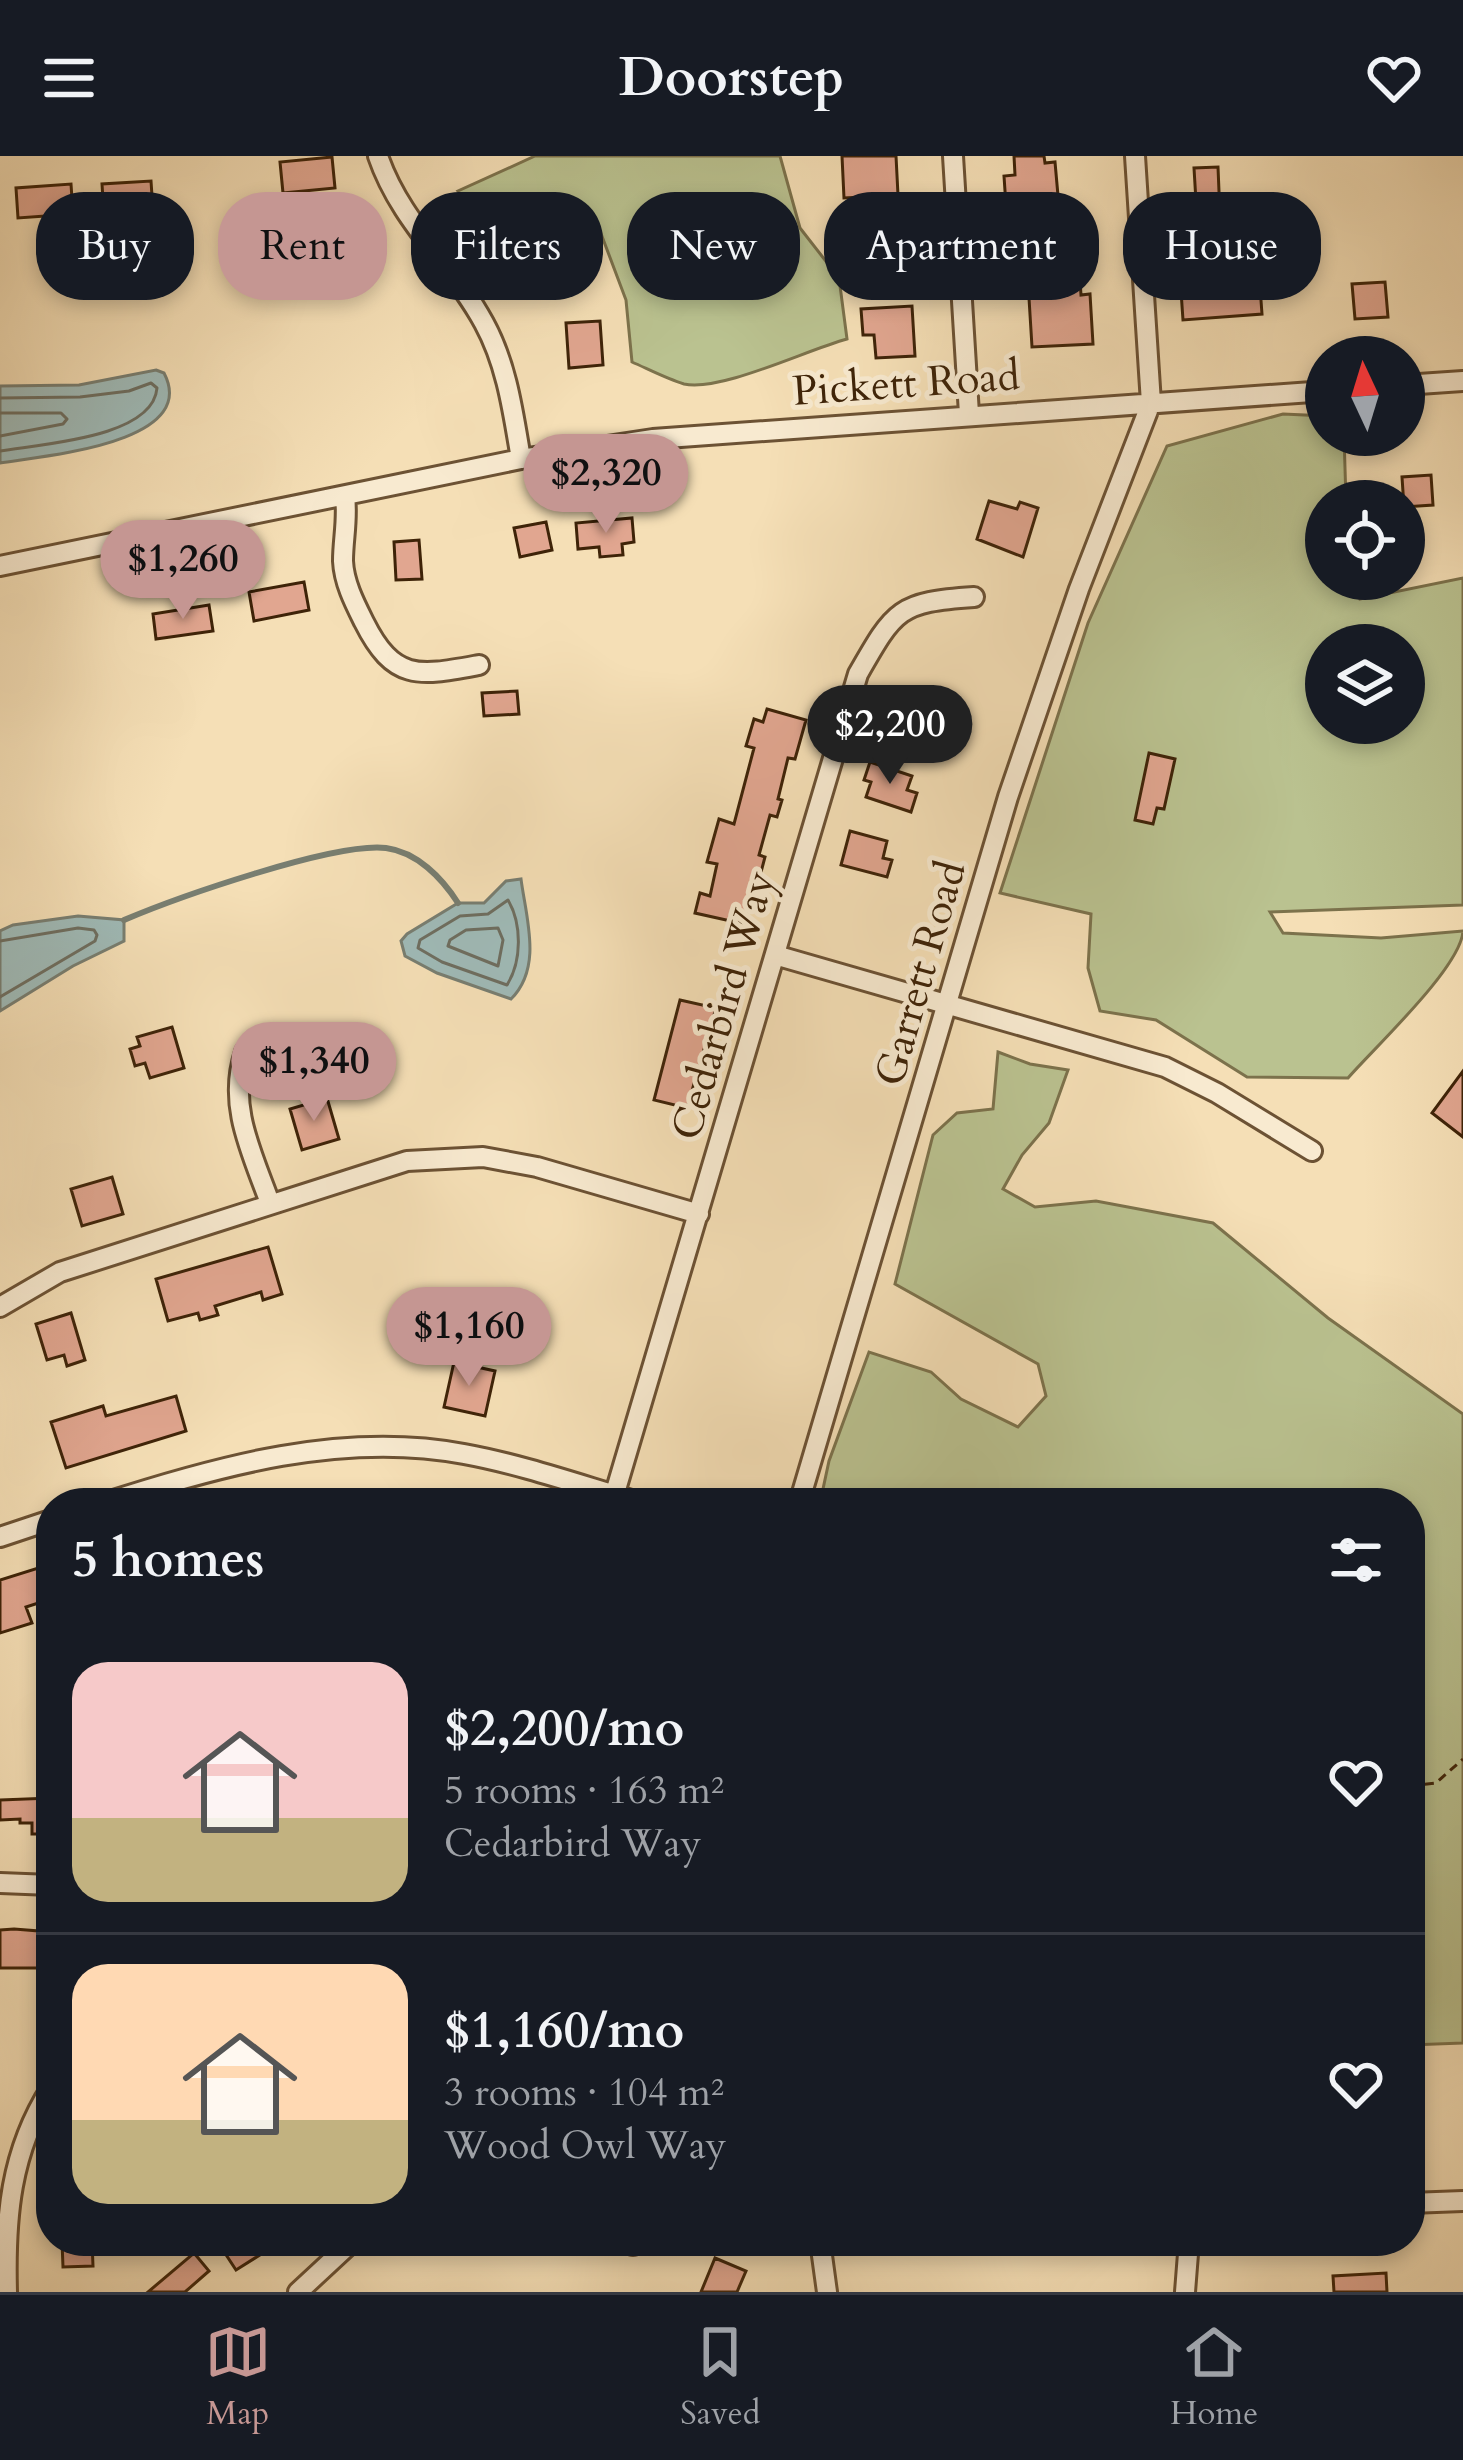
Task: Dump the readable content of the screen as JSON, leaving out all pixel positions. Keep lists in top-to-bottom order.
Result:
{
  "streets": {
    "street": ["Pickett Road", "Garrett Road", "Cedarbird Way"]
  },
  "crossings": [
    ["Pickett Road", "Garrett Road"]
  ],
  "north": "top",
  "page": {
    "header": "Doorstep",
    "chip": [
      "Buy",
      "Rent",
      "Filters",
      "New",
      "Apartment",
      "House"
    ],
    "price": [
      "$2,320",
      "$1,260",
      "$2,200",
      "$1,340",
      "$1,160"
    ],
    "heading": "5 homes",
    "list": [
      {
        "name": "$2,200/mo",
        "note": "5 rooms · 163 m² · Cedarbird Way"
      },
      {
        "name": "$1,160/mo",
        "note": "3 rooms · 104 m² · Wood Owl Way"
      }
    ],
    "tabs": ["Map", "Saved", "Home"]
  }
}
